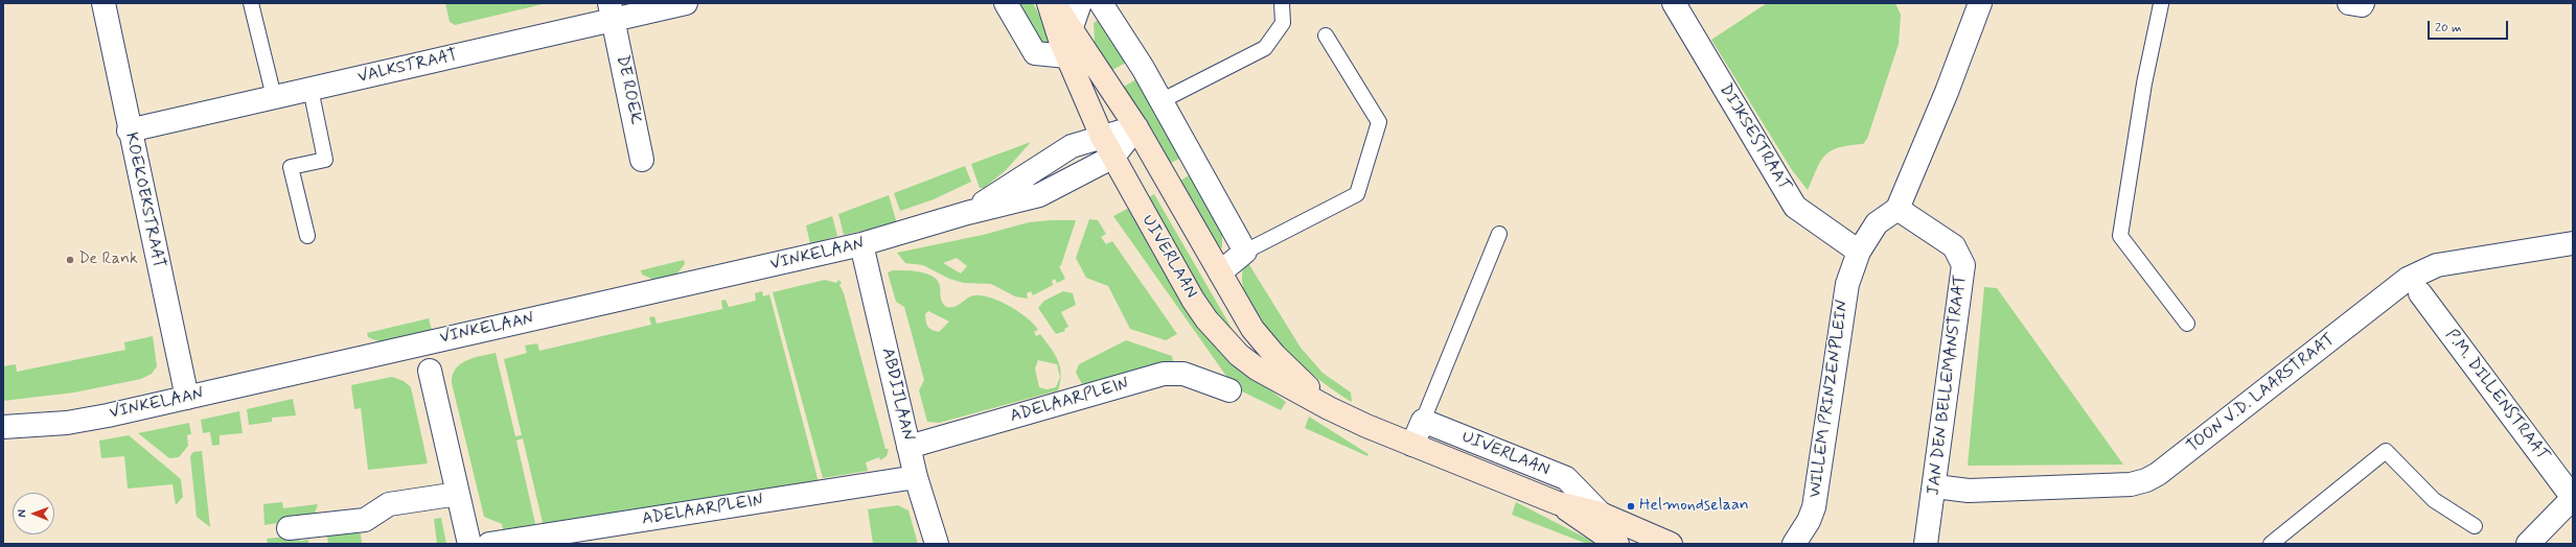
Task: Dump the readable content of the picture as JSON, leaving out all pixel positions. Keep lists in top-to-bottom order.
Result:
{
  "streets": {
    "main road": ["UIVERLAAN"],
    "street": [
      "VALKSTRAAT",
      "DE ROEK",
      "DIJKSESTRAAT",
      "KOEKOEKSTRAAT",
      "VINKELAAN",
      "JAN DEN BELLEMANSTRAAT",
      "TOON V.D. LAARSTRAAT",
      "ABDIJLAAN",
      "P.M. DILLENSTRAAT",
      "WILLEM PRINZENPLEIN",
      "ADELAARPLEIN"
    ]
  },
  "crossings": [
    ["VALKSTRAAT", "DE ROEK"],
    ["VALKSTRAAT", "KOEKOEKSTRAAT"],
    ["DIJKSESTRAAT", "WILLEM PRINZENPLEIN"],
    ["KOEKOEKSTRAAT", "VINKELAAN"],
    ["VINKELAAN", "UIVERLAAN"],
    ["VINKELAAN", "ABDIJLAAN"],
    ["JAN DEN BELLEMANSTRAAT", "TOON V.D. LAARSTRAAT"],
    ["JAN DEN BELLEMANSTRAAT", "WILLEM PRINZENPLEIN"],
    ["ABDIJLAAN", "ADELAARPLEIN"]
  ],
  "places": ["De Rank", "Helmondselaan"],
  "scale_bar": "20 m",
  "north": "left"
}
